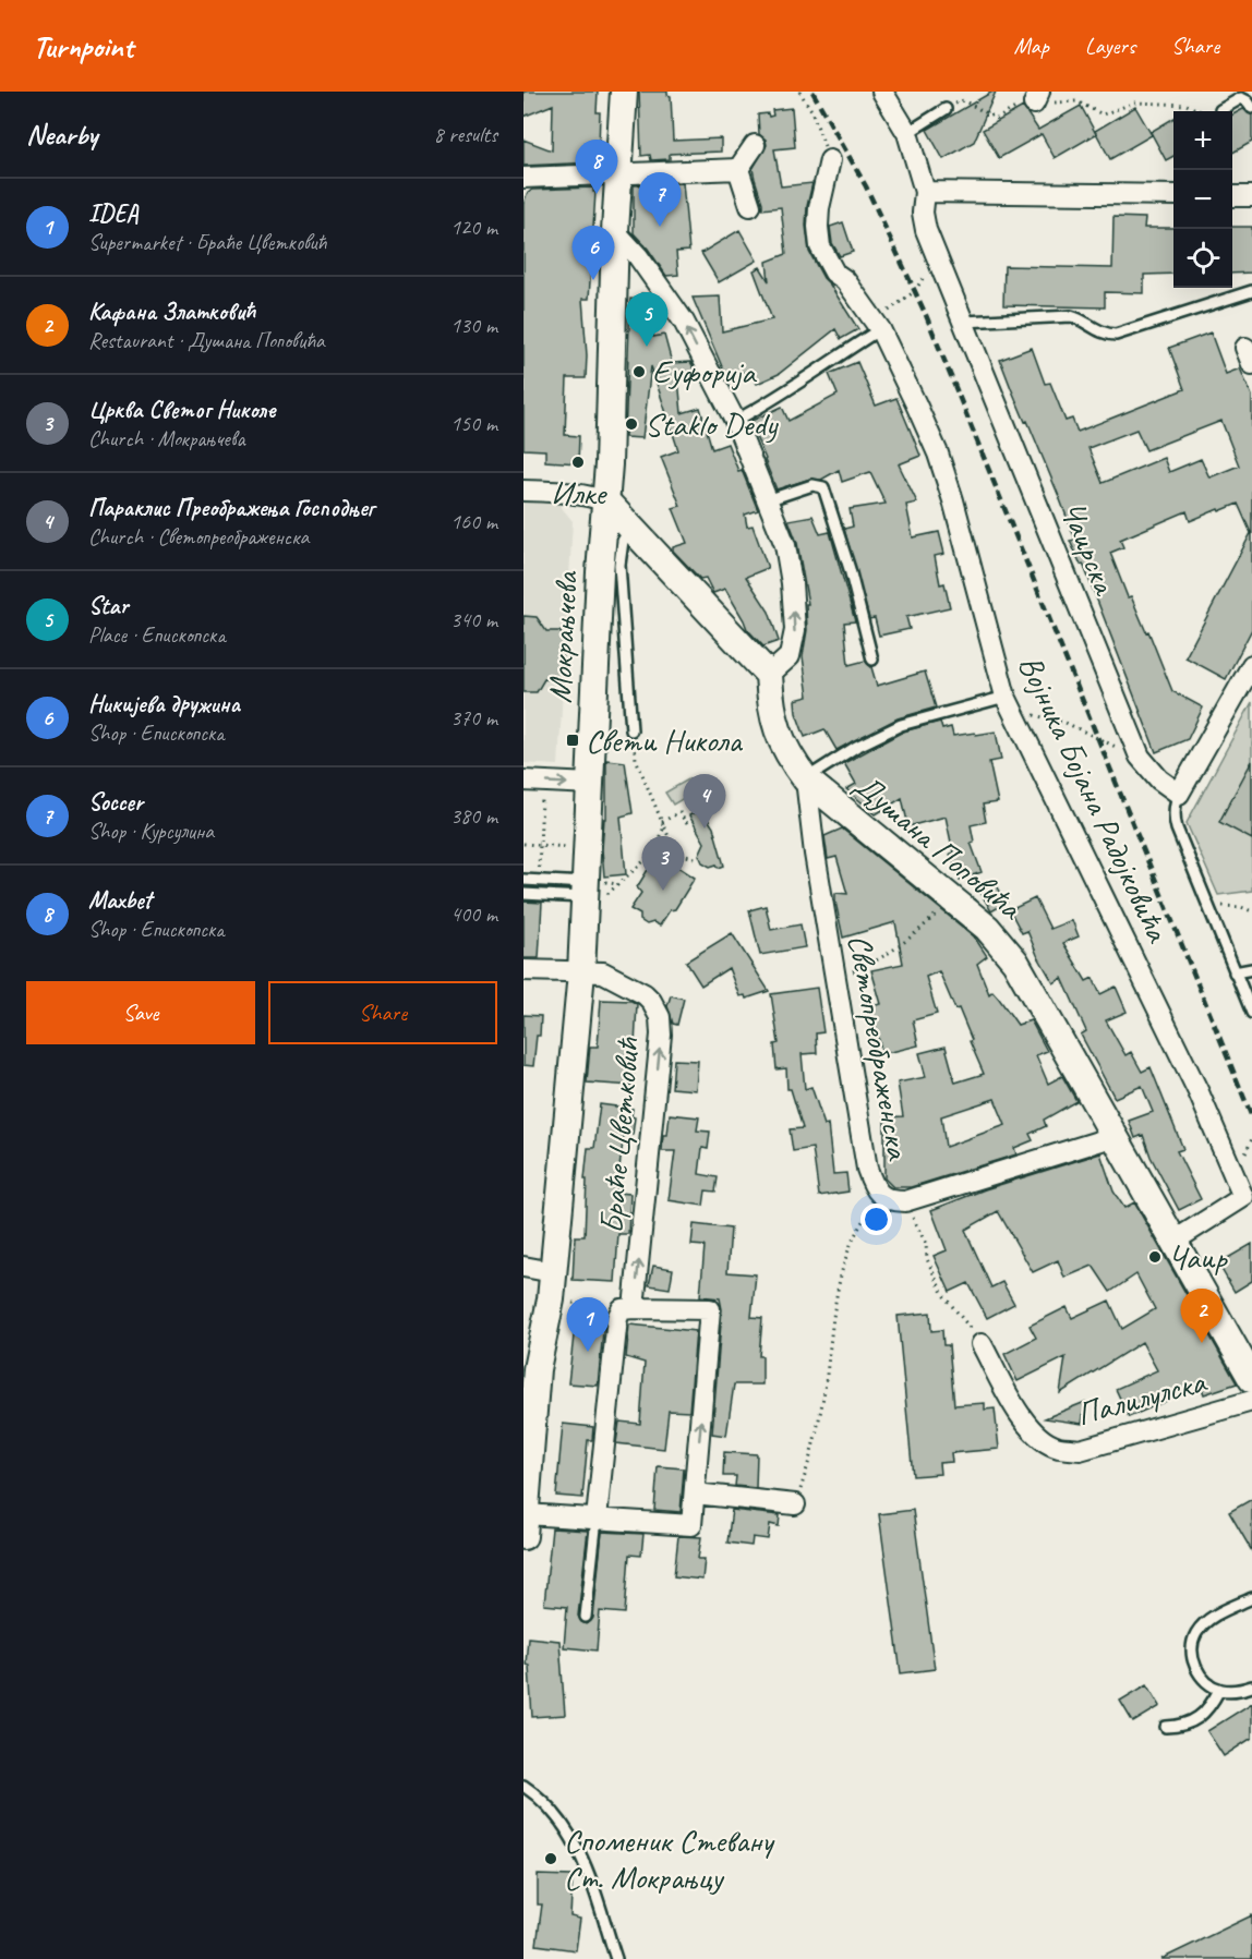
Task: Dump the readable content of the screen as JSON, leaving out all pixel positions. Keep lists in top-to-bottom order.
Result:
{
  "streets": {
    "street": [
      "Чаирска",
      "Мокрањчева",
      "Војника Бојана Радојковића",
      "Душана Поповића",
      "Светопреображенска",
      "Браће Цветковић",
      "Палилулска"
    ]
  },
  "crossings": [
    ["Мокрањчева", "Браће Цветковић"],
    ["Војника Бојана Радојковића", "Душана Поповића"],
    ["Душана Поповића", "Светопреображенска"]
  ],
  "one_way": ["Браће Цветковић"],
  "places": {
    "other": [
      "Еуфорија",
      "Staklo Dedy",
      "Илке",
      "Чаир",
      "Споменик Стевану Ст. Мокрањцу"
    ],
    "transit": ["Свети Никола"]
  },
  "page": {
    "header": "Turnpoint",
    "nav": ["Map", "Layers", "Share"],
    "heading": ["Nearby", "8 results"],
    "map_buttons": ["+", "−"],
    "pins": [
      "8",
      "7",
      "6",
      "5",
      "4",
      "3",
      "2",
      "1"
    ],
    "list": [
      {
        "mark": "1",
        "name": "IDEA",
        "note": "Supermarket · Браће Цветковић",
        "value": "120 m"
      },
      {
        "mark": "2",
        "name": "Кафана Златковић",
        "note": "Restaurant · Душана Поповића",
        "value": "130 m"
      },
      {
        "mark": "3",
        "name": "Црква Светог Николе",
        "note": "Church · Мокрањчева",
        "value": "150 m"
      },
      {
        "mark": "4",
        "name": "Параклис Преображења Господњег",
        "note": "Church · Светопреображенска",
        "value": "160 m"
      },
      {
        "mark": "5",
        "name": "Star",
        "note": "Place · Епископска",
        "value": "340 m"
      },
      {
        "mark": "6",
        "name": "Никијева дружина",
        "note": "Shop · Епископска",
        "value": "370 m"
      },
      {
        "mark": "7",
        "name": "Soccer",
        "note": "Shop · Курсулина",
        "value": "380 m"
      },
      {
        "mark": "8",
        "name": "Maxbet",
        "note": "Shop · Епископска",
        "value": "400 m"
      }
    ],
    "buttons": ["Save", "Share"]
  }
}
